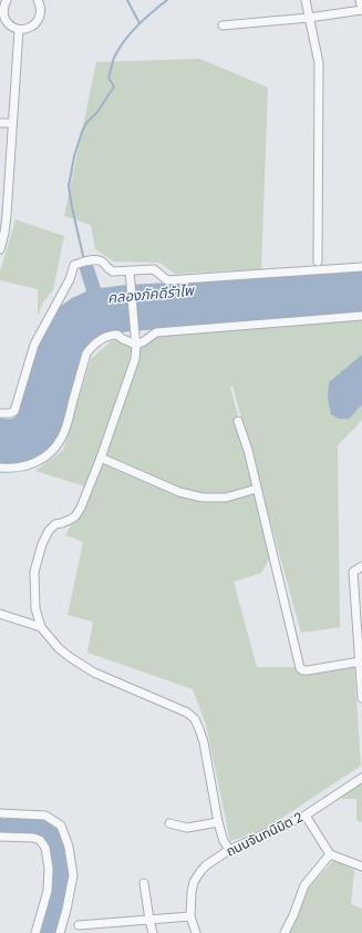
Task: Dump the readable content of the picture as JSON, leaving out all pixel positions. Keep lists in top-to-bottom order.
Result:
{
  "streets": {
    "street": ["ถนนจันทนิมิต 2"]
  },
  "water": ["คลองภัคดีรำไพ"]
}
